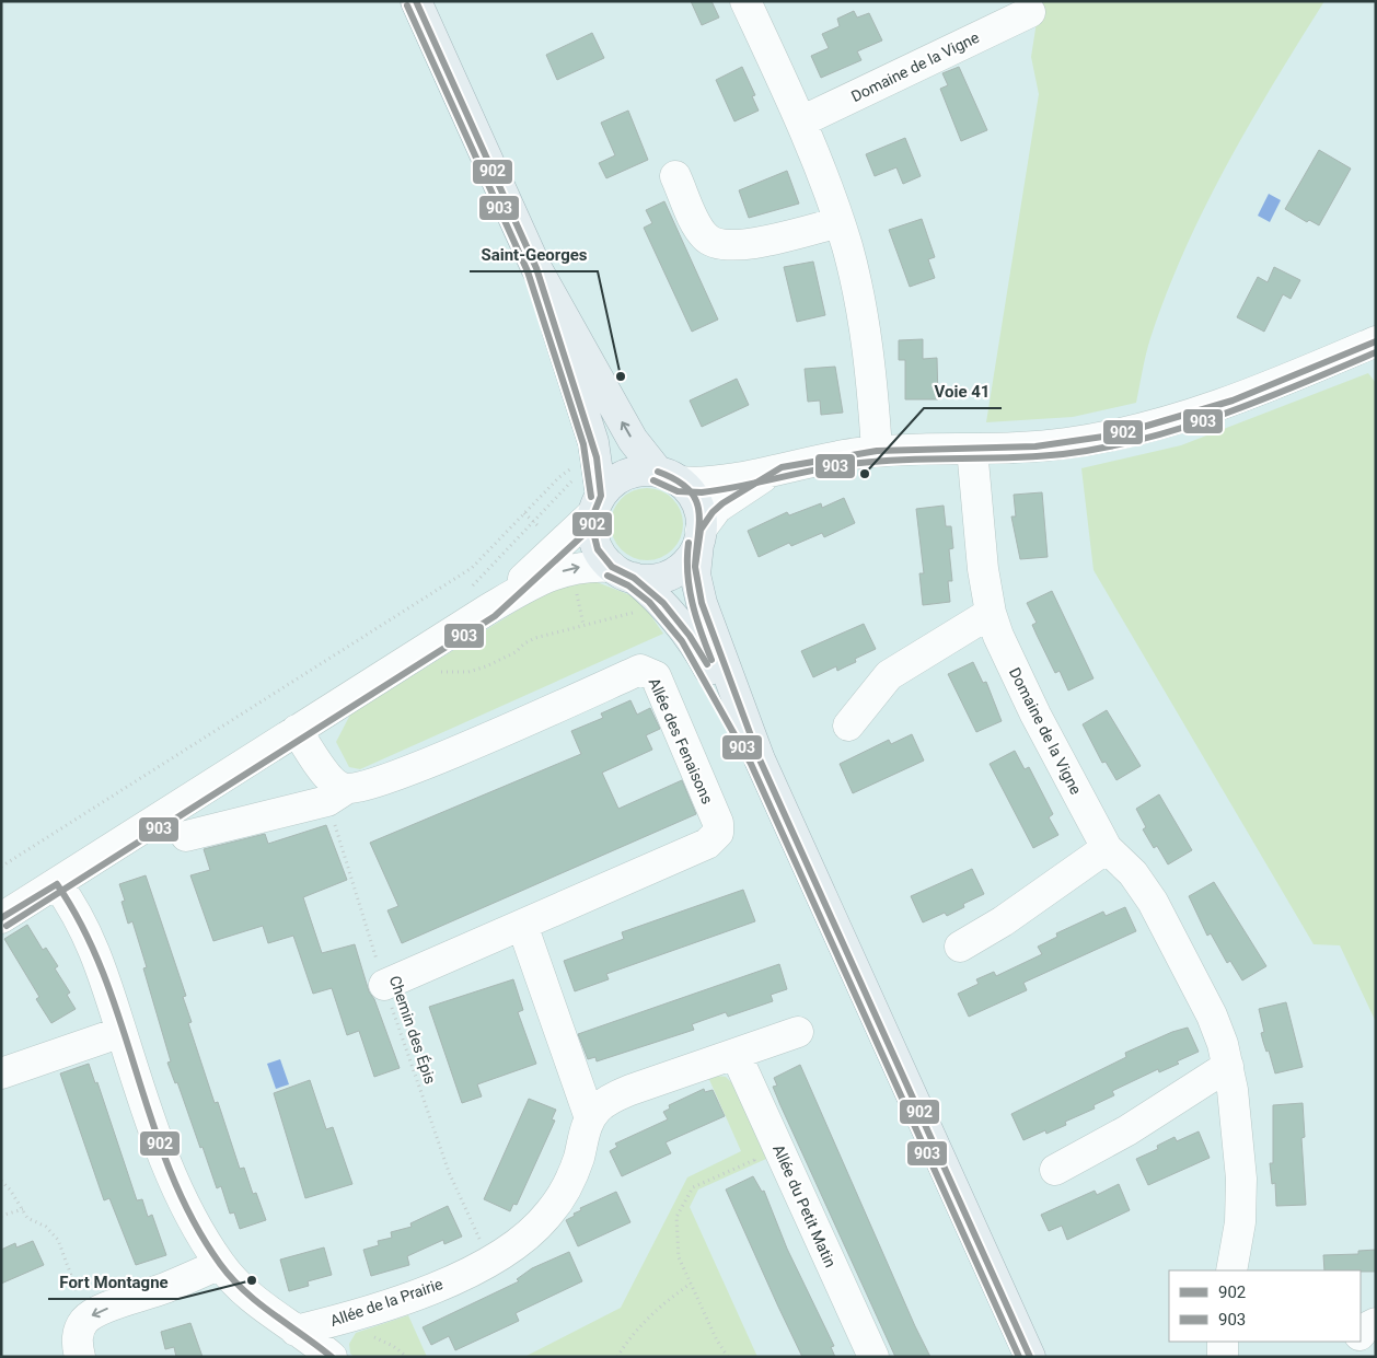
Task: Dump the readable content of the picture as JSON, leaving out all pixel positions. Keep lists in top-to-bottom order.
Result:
{
  "streets": {
    "street": [
      "Domaine de la Vigne",
      "Allée des Fenaisons",
      "Allée du Petit Matin",
      "Allée de la Prairie"
    ],
    "path": ["Chemin des Épis"]
  },
  "crossings": [
    ["Allée des Fenaisons", "Chemin des Épis"],
    ["Chemin des Épis", "Allée de la Prairie"]
  ],
  "places": ["Saint-Georges", "Voie 41", "Fort Montagne"],
  "lines": ["transit line 902", "transit line 903"],
  "legend": ["902", "903"]
}
